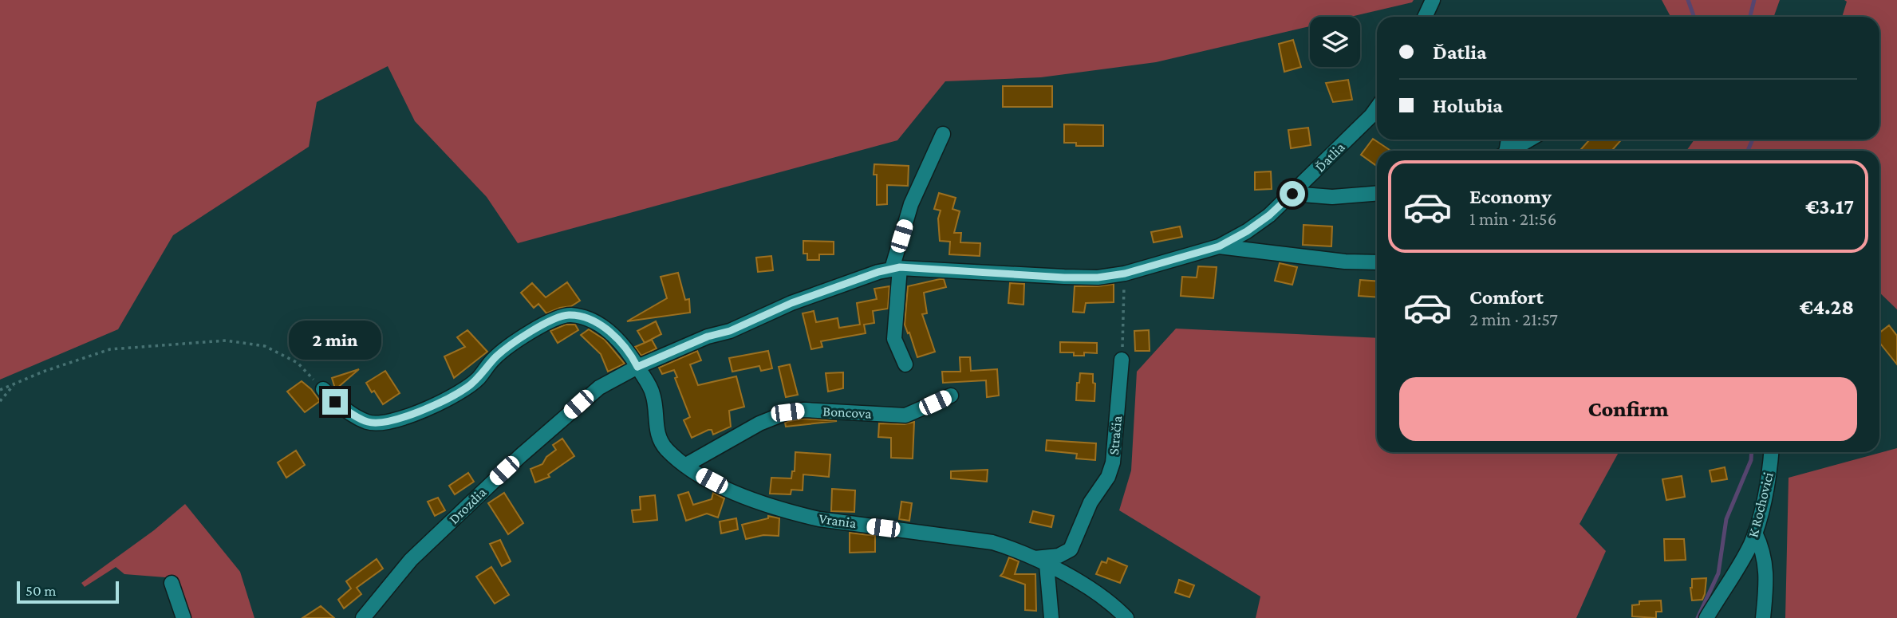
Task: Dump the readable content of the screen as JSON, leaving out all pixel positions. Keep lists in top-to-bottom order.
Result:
{
  "streets": {
    "street": [
      "Ďatlia",
      "Boncova",
      "Stračia",
      "K Rochovici",
      "Drozdia",
      "Vrania"
    ]
  },
  "crossings": [
    ["Ďatlia", "Drozdia"],
    ["Ďatlia", "Vrania"],
    ["Boncova", "Vrania"],
    ["Stračia", "Vrania"],
    ["Drozdia", "Vrania"]
  ],
  "scale_bar": "50 m",
  "page": {
    "banner": ["Ďatlia", "Holubia"],
    "list": [
      {
        "name": "Economy",
        "note": "1 min · 21:56",
        "value": "€3.17"
      },
      {
        "name": "Comfort",
        "note": "2 min · 21:57",
        "value": "€4.28"
      }
    ],
    "bubble": "2 min",
    "buttons": "Confirm",
    "scale": "50 m"
  }
}
